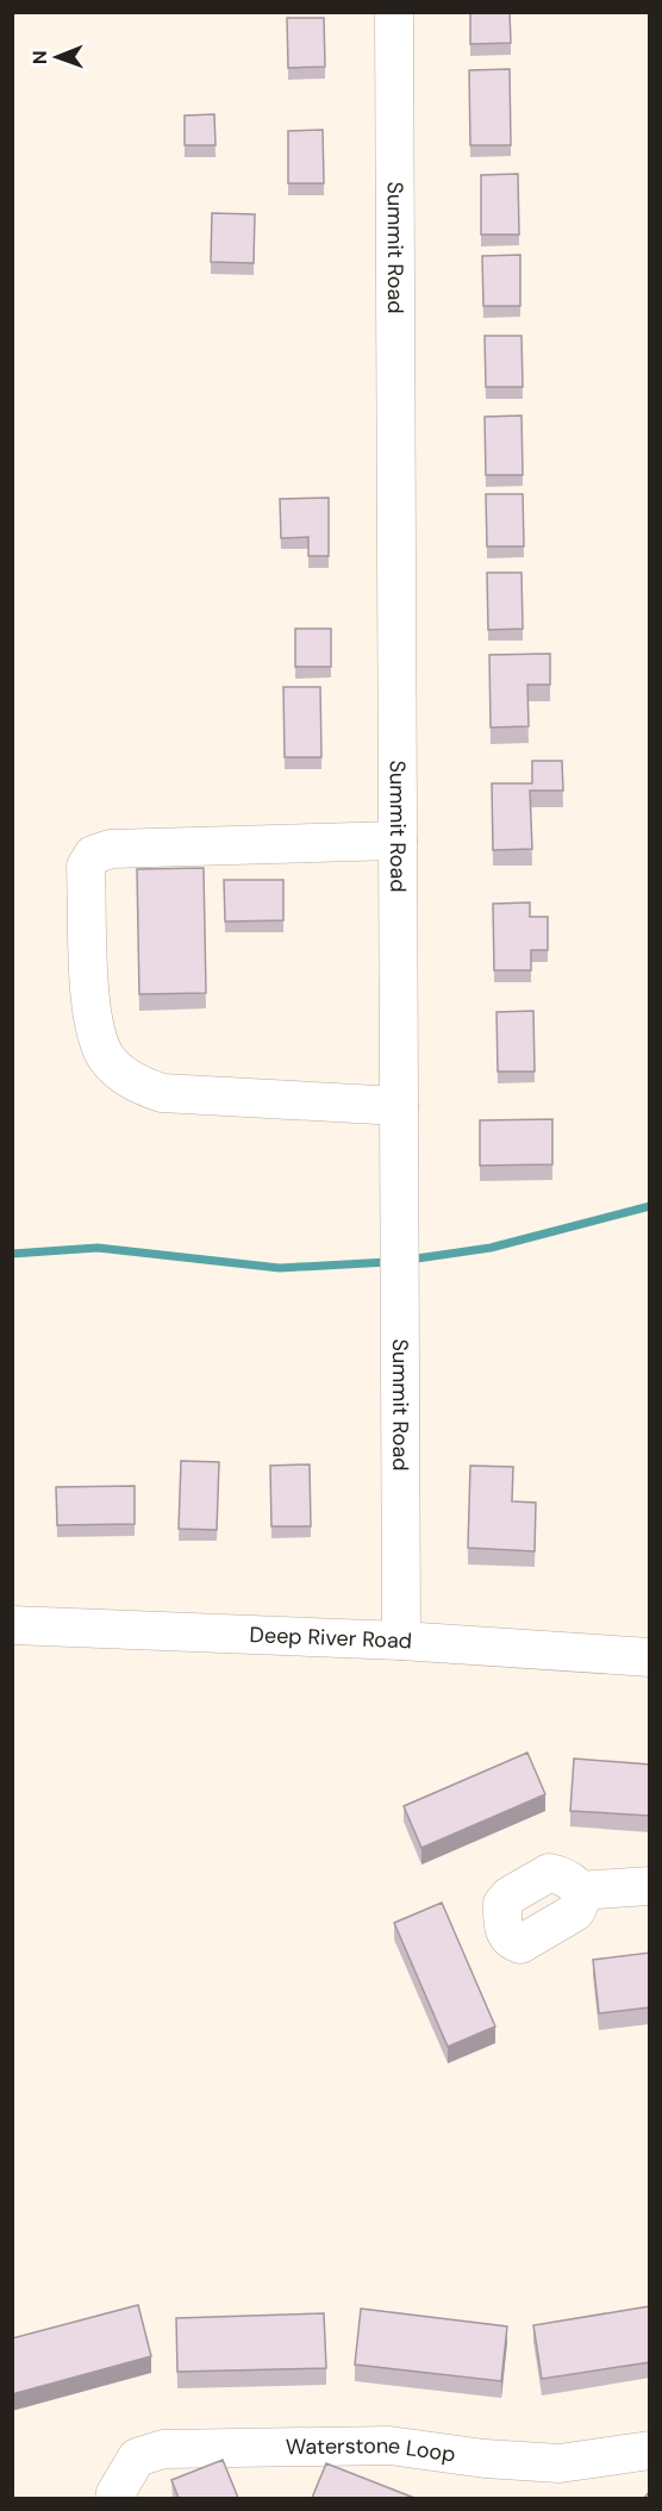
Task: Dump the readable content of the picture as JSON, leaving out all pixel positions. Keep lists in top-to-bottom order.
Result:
{
  "streets": {
    "street": ["Summit Road", "Deep River Road", "Waterstone Loop"]
  },
  "crossings": [
    ["Summit Road", "Deep River Road"]
  ],
  "north": "left"
}
